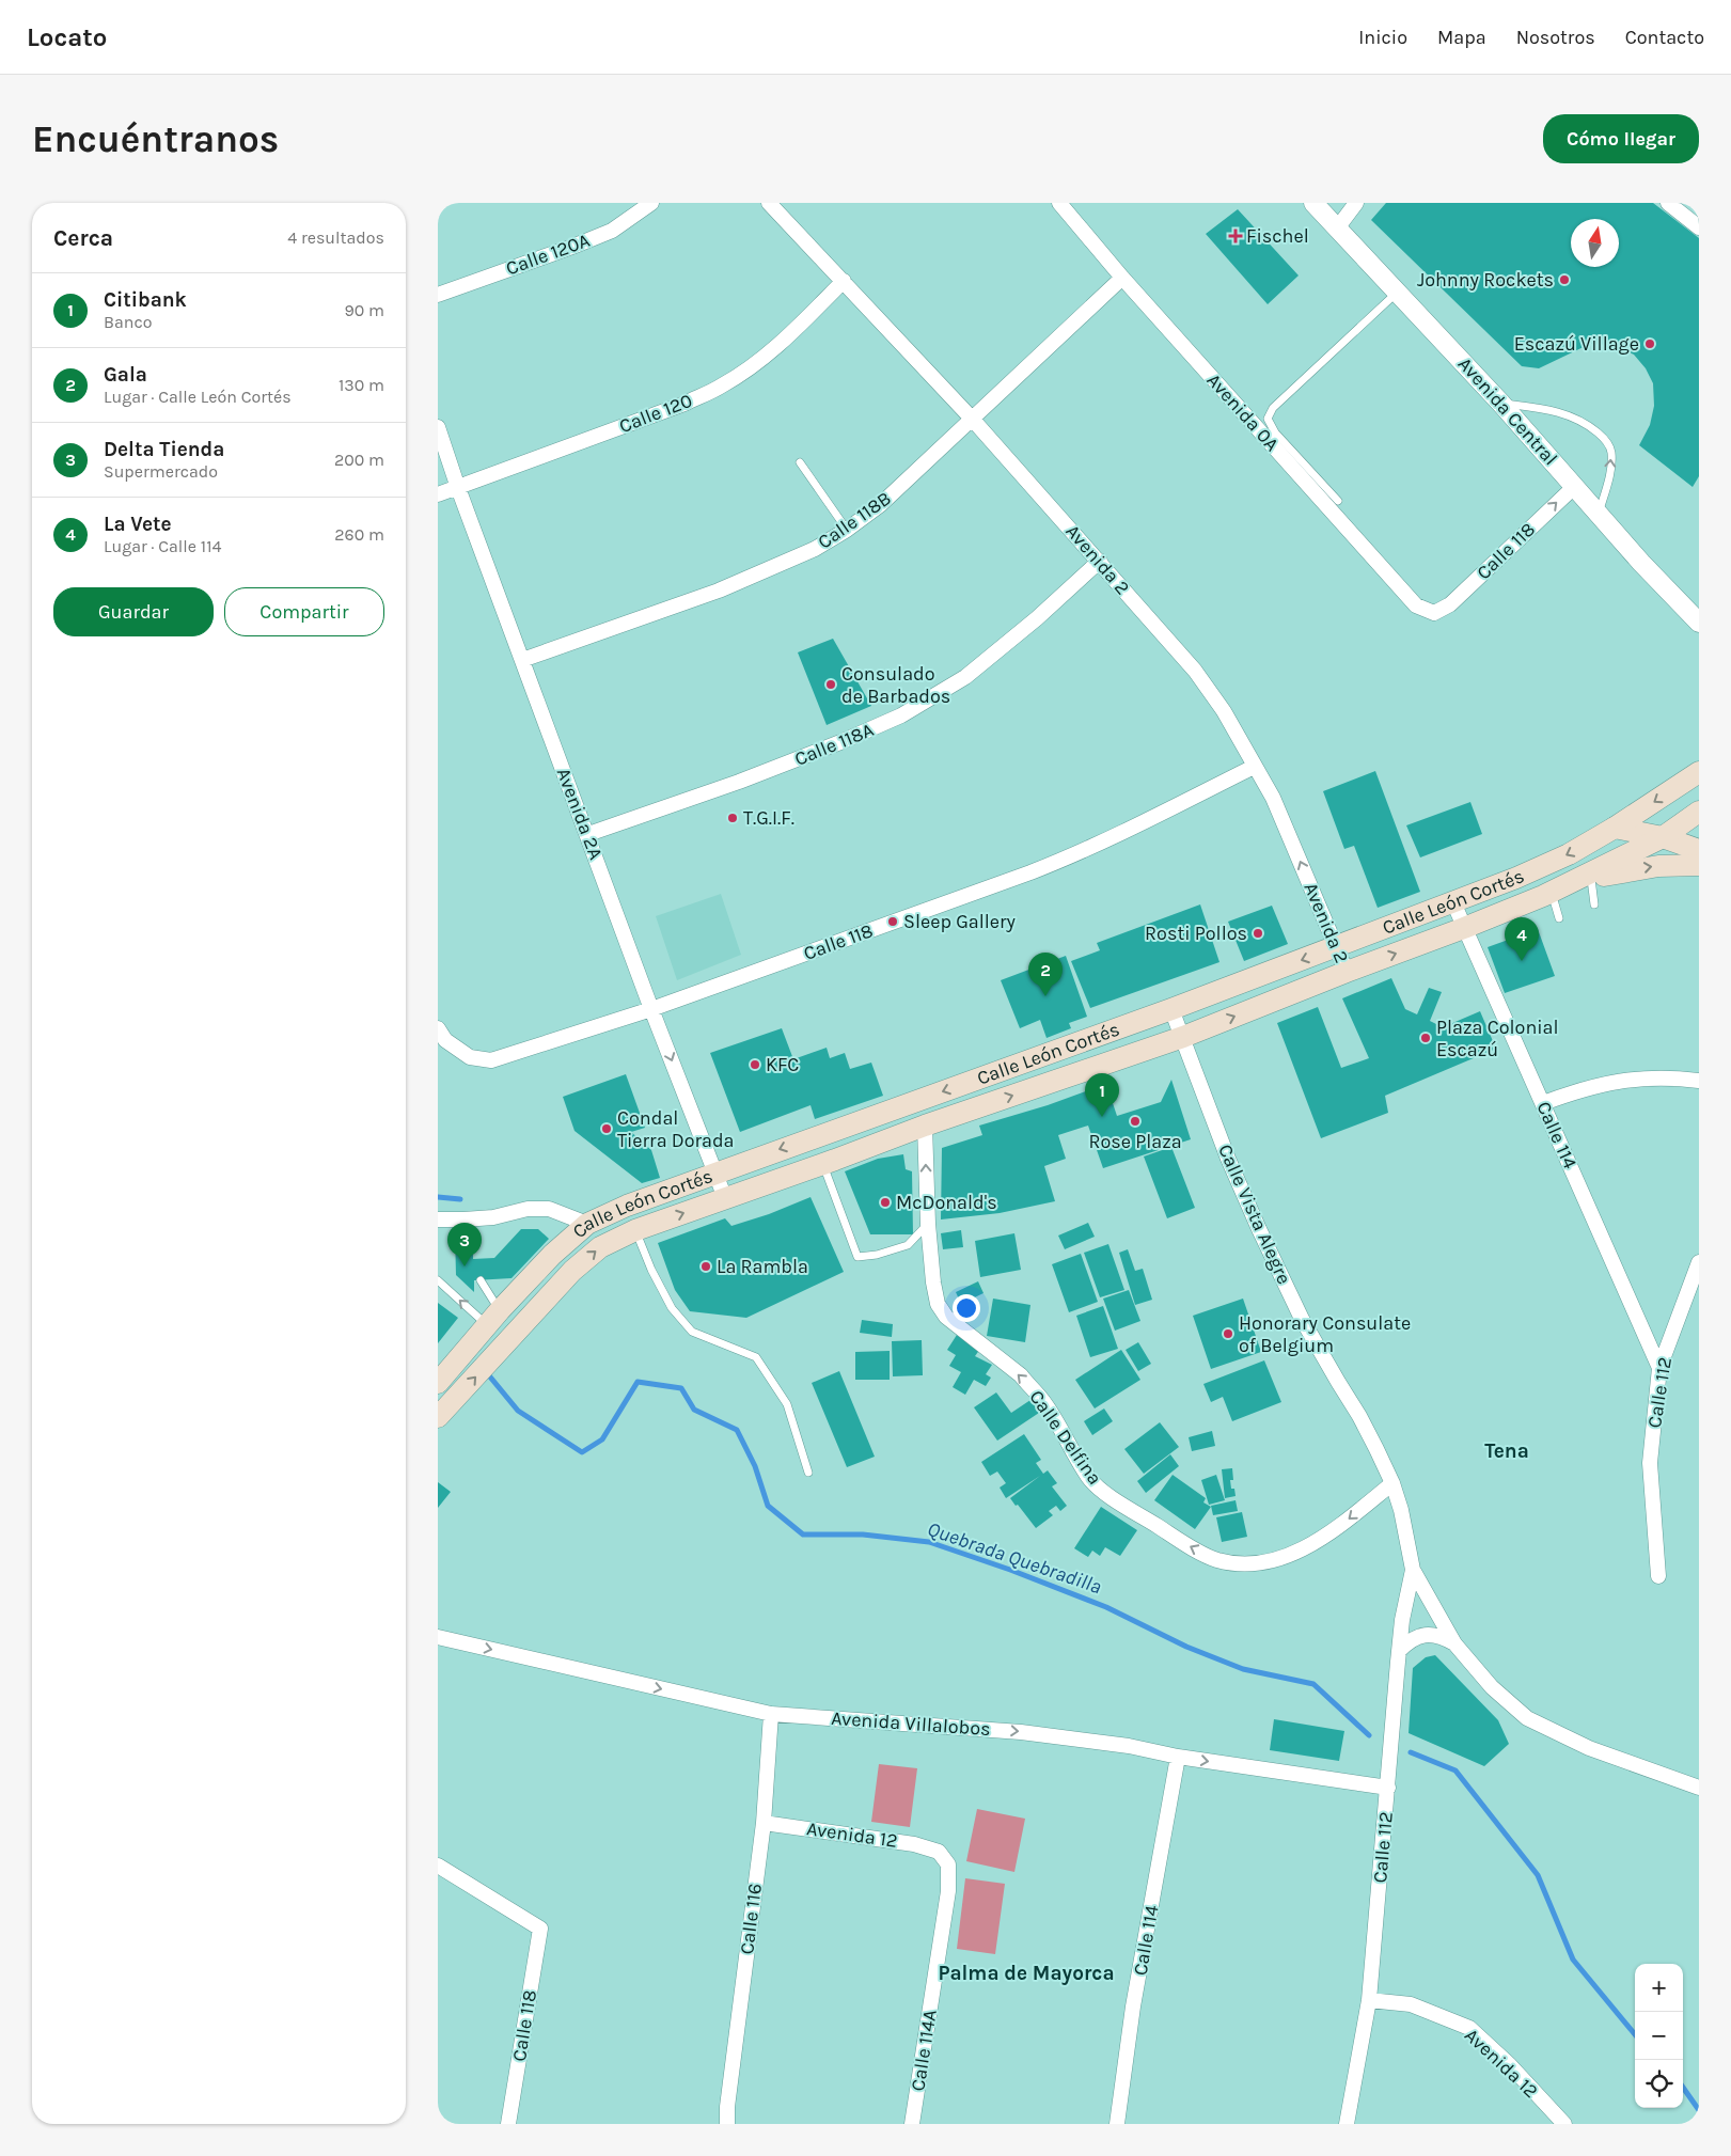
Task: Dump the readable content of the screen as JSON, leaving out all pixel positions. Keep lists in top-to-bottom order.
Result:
{
  "streets": {
    "main road": ["Calle León Cortés"],
    "street": [
      "Calle 120A",
      "Avenida Central",
      "Avenida 0A",
      "Calle 120",
      "Calle 118B",
      "Calle 118",
      "Avenida 2",
      "Calle 118A",
      "Avenida 2A",
      "Calle 114",
      "Calle Vista Alegre",
      "Calle 112",
      "Calle Delfina",
      "Avenida Villalobos",
      "Avenida 12",
      "Calle 116",
      "Calle 114A"
    ]
  },
  "crossings": [
    ["Avenida Central", "Calle 118"],
    ["Avenida 0A", "Calle 118B"],
    ["Avenida 0A", "Calle 118"],
    ["Calle 120", "Avenida 2"],
    ["Calle 120", "Avenida 2A"],
    ["Calle 118B", "Avenida 2"],
    ["Calle 118B", "Avenida 2A"],
    ["Calle 118", "Avenida 2"],
    ["Calle 118", "Avenida 2A"],
    ["Avenida 2", "Calle 118A"],
    ["Avenida 2", "Calle León Cortés"],
    ["Calle 118A", "Avenida 2A"],
    ["Avenida 2A", "Calle León Cortés"],
    ["Calle León Cortés", "Calle 114"],
    ["Calle León Cortés", "Calle Vista Alegre"],
    ["Calle León Cortés", "Calle Delfina"],
    ["Calle 114", "Calle 112"],
    ["Calle 114", "Avenida Villalobos"],
    ["Calle Vista Alegre", "Calle 112"],
    ["Calle Vista Alegre", "Calle Delfina"],
    ["Calle 112", "Avenida Villalobos"],
    ["Calle 112", "Avenida 12"],
    ["Avenida Villalobos", "Calle 116"],
    ["Avenida 12", "Calle 116"],
    ["Avenida 12", "Calle 114A"]
  ],
  "one_way": ["Avenida Villalobos"],
  "districts": ["Tena", "Palma de Mayorca"],
  "water": ["Quebrada Quebradilla"],
  "places": {
    "health": ["Fischel"],
    "other": [
      "Johnny Rockets",
      "Escazú Village",
      "Consulado de Barbados",
      "T.G.I.F.",
      "Sleep Gallery",
      "Rosti Pollos",
      "Plaza Colonial Escazú",
      "KFC",
      "Rose Plaza",
      "Condal Tierra Dorada",
      "McDonald's",
      "La Rambla",
      "Honorary Consulate of Belgium"
    ]
  },
  "north": "top",
  "page": {
    "header": "Locato",
    "nav": [
      "Inicio",
      "Mapa",
      "Nosotros",
      "Contacto"
    ],
    "buttons": [
      "Cómo llegar",
      ["Guardar", "Compartir"]
    ],
    "title": "Encuéntranos",
    "heading": ["Cerca", "4 resultados"],
    "list": [
      {
        "mark": "1",
        "name": "Citibank",
        "note": "Banco",
        "value": "90 m"
      },
      {
        "mark": "2",
        "name": "Gala",
        "note": "Lugar · Calle León Cortés",
        "value": "130 m"
      },
      {
        "mark": "3",
        "name": "Delta Tienda",
        "note": "Supermercado",
        "value": "200 m"
      },
      {
        "mark": "4",
        "name": "La Vete",
        "note": "Lugar · Calle 114",
        "value": "260 m"
      }
    ],
    "pins": [
      "4",
      "2",
      "1",
      "3"
    ],
    "map_buttons": ["+", "−"]
  }
}
